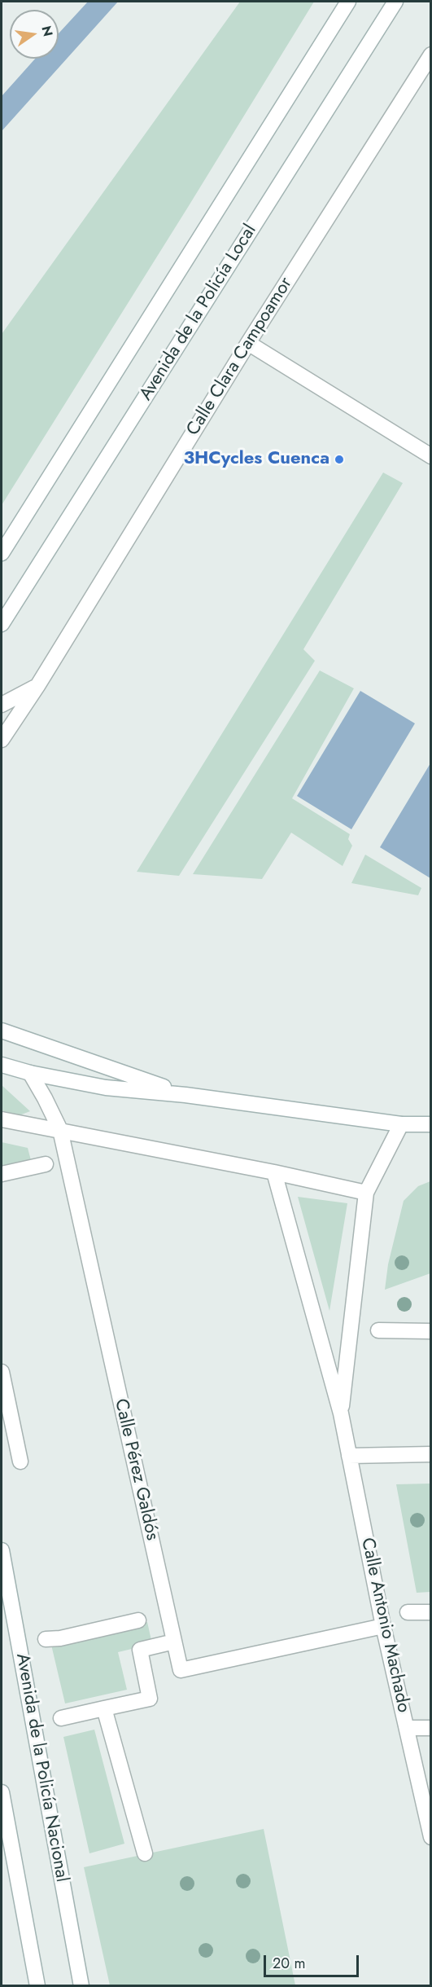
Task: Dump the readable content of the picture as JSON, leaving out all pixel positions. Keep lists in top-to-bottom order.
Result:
{
  "streets": {
    "street": [
      "Avenida de la Policía Local",
      "Calle Clara Campoamor",
      "Calle Pérez Galdós",
      "Calle Antonio Machado",
      "Avenida de la Policía Nacional"
    ]
  },
  "crossings": [
    ["Calle Pérez Galdós", "Calle Antonio Machado"]
  ],
  "places": ["3HCycles Cuenca"],
  "scale_bar": "20 m",
  "north": "right"
}
